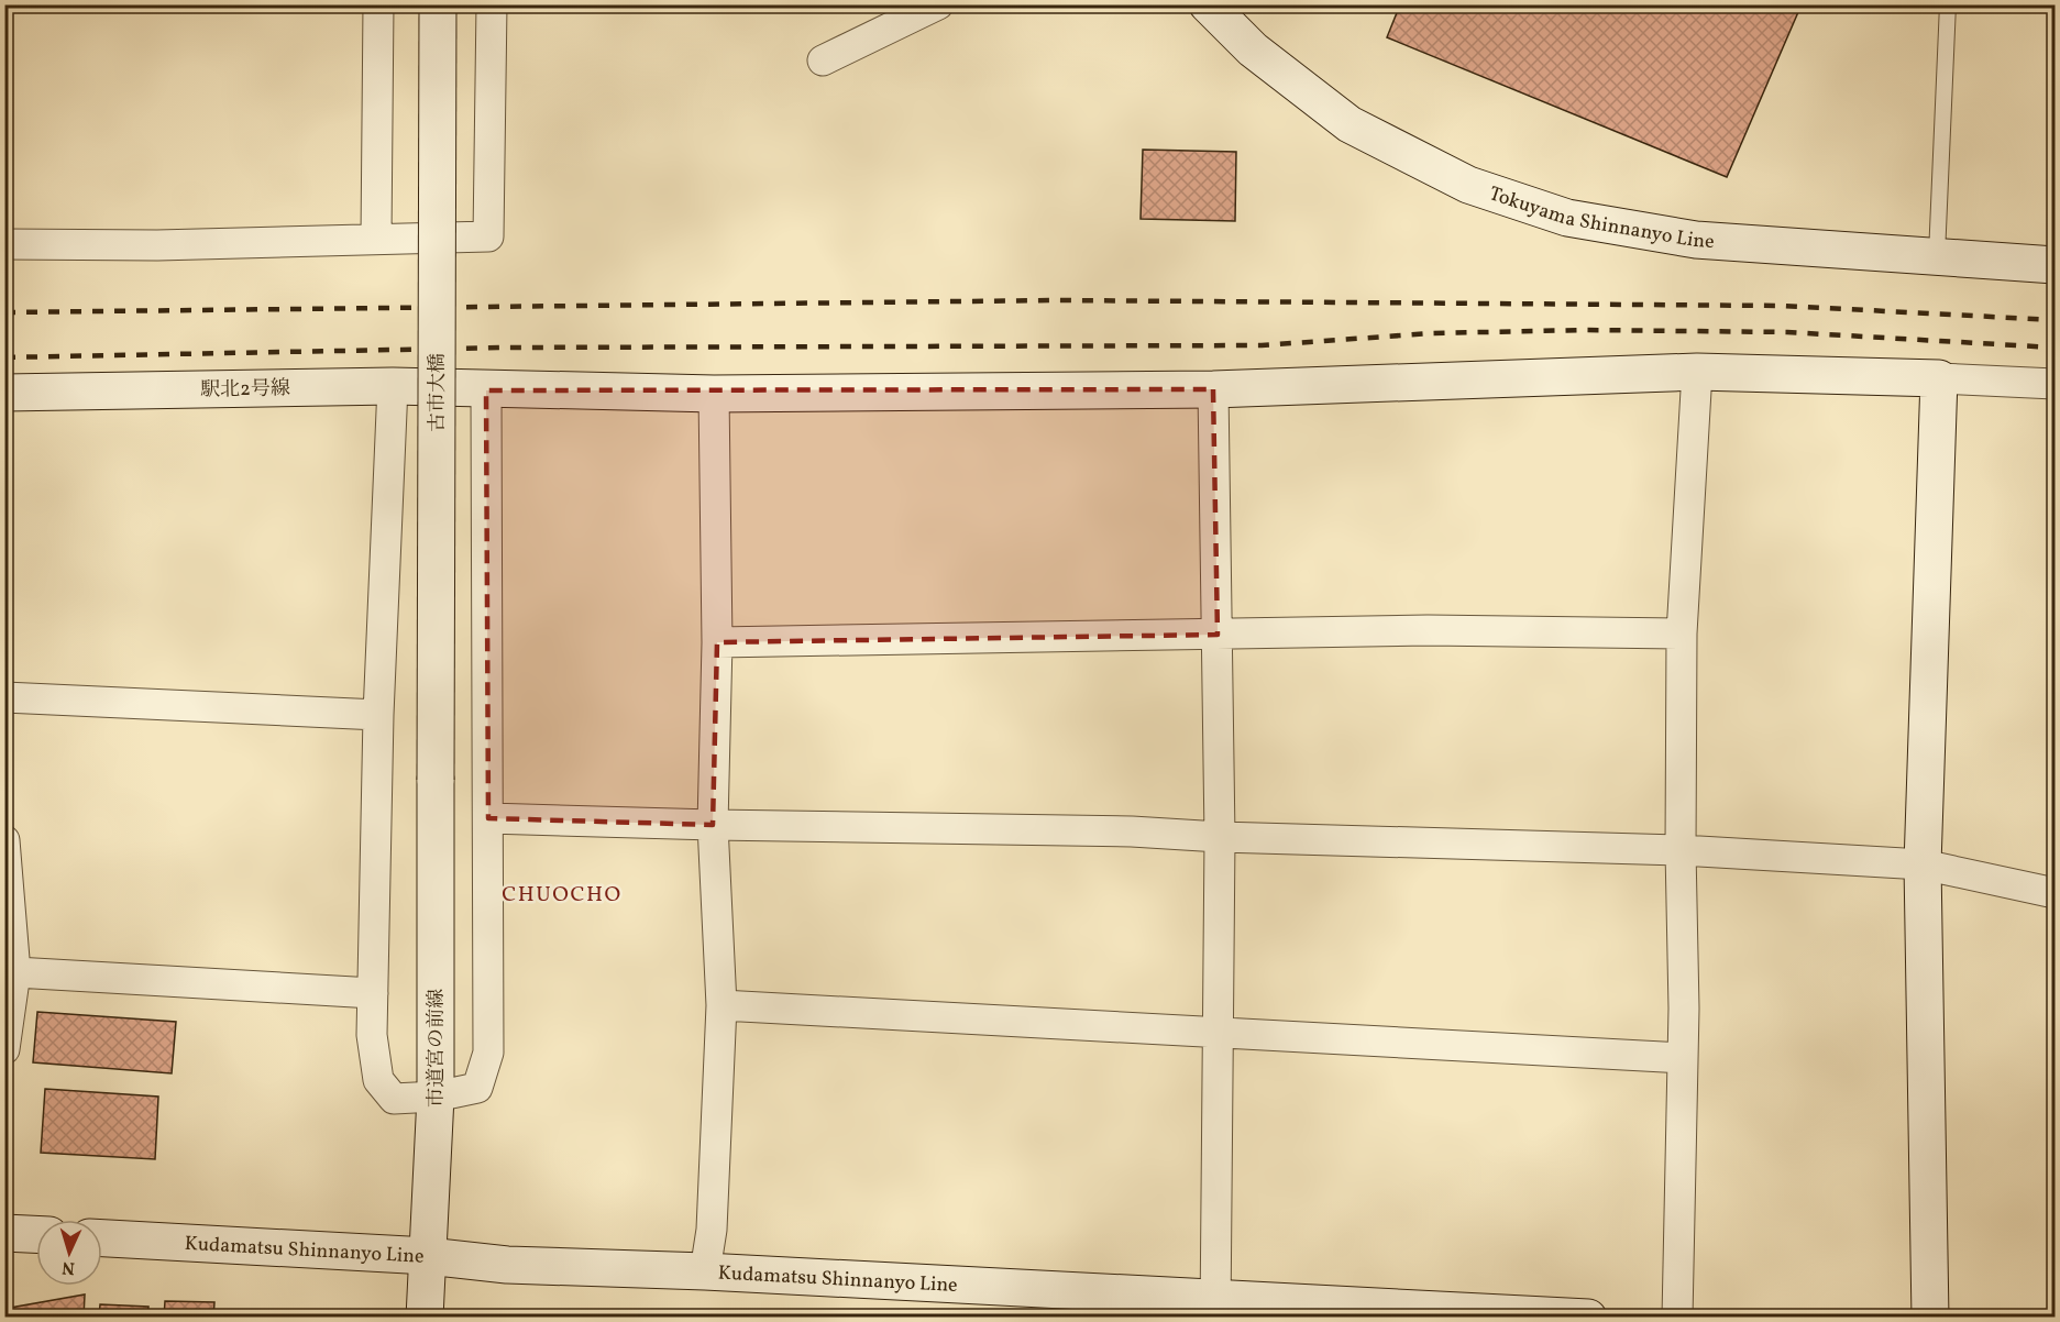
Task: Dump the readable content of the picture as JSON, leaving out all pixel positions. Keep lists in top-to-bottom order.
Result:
{
  "streets": {
    "street": [
      "Tokuyama Shinnanyo Line",
      "駅北2号線",
      "古市大橋",
      "市道宮の前線",
      "Kudamatsu Shinnanyo Line"
    ]
  },
  "crossings": [
    ["古市大橋", "市道宮の前線"],
    ["市道宮の前線", "Kudamatsu Shinnanyo Line"]
  ],
  "districts": ["CHUOCHO"],
  "north": "bottom"
}
